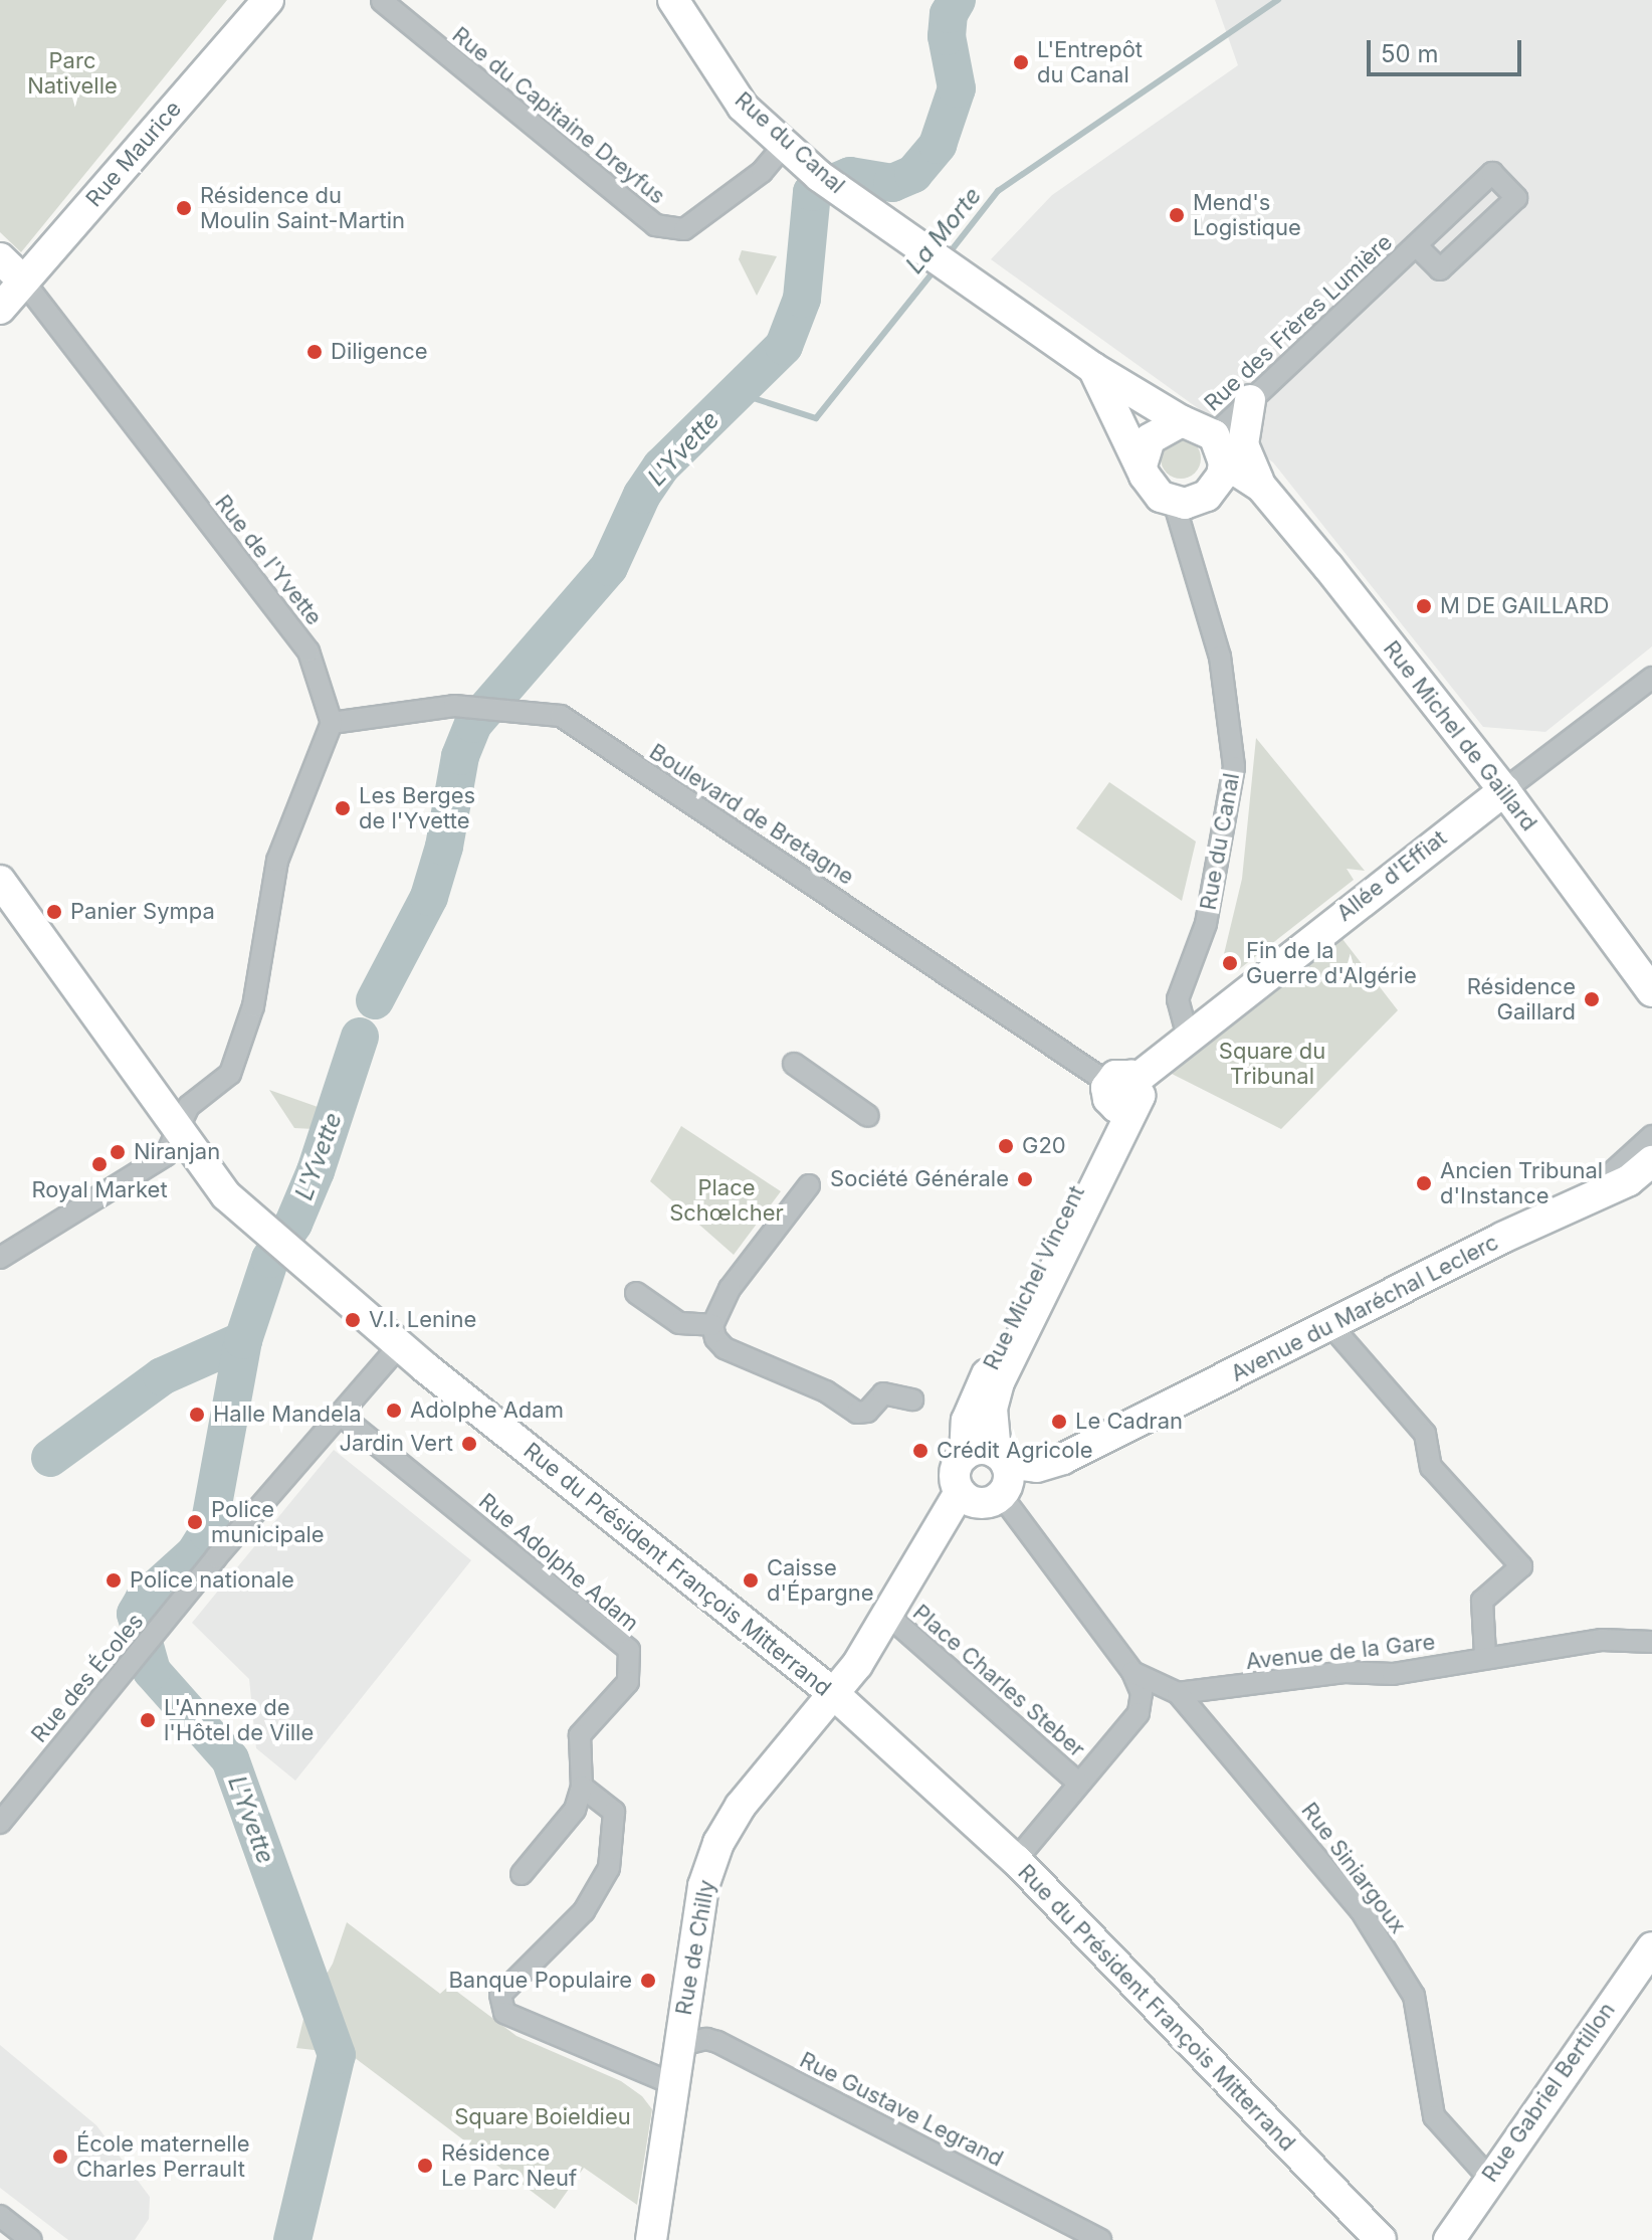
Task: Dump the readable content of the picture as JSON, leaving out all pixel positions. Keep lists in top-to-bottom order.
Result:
{
  "streets": {
    "street": [
      "Rue du Capitaine Dreyfus",
      "Rue du Canal",
      "Rue Maurice",
      "Rue des Frères Lumière",
      "Rue de l'Yvette",
      "Rue Michel de Gaillard",
      "Boulevard de Bretagne",
      "Allée d'Effiat",
      "Rue Michel Vincent",
      "Avenue du Maréchal Leclerc",
      "Rue Adolphe Adam",
      "Rue du Président François Mitterrand",
      "Avenue de la Gare",
      "Rue des Écoles",
      "Place Charles Steber",
      "Rue Siniargoux",
      "Rue de Chilly",
      "Rue Gabriel Bertillon",
      "Rue Gustave Legrand"
    ]
  },
  "crossings": [
    ["Rue du Capitaine Dreyfus", "Rue du Canal"],
    ["Rue du Canal", "Rue des Frères Lumière"],
    ["Rue du Canal", "Allée d'Effiat"],
    ["Rue Maurice", "Rue de l'Yvette"],
    ["Rue des Frères Lumière", "Rue Michel de Gaillard"],
    ["Rue de l'Yvette", "Boulevard de Bretagne"],
    ["Rue Michel de Gaillard", "Allée d'Effiat"],
    ["Boulevard de Bretagne", "Allée d'Effiat"],
    ["Boulevard de Bretagne", "Rue Michel Vincent"],
    ["Allée d'Effiat", "Rue Michel Vincent"],
    ["Rue Michel Vincent", "Avenue du Maréchal Leclerc"],
    ["Rue Adolphe Adam", "Rue des Écoles"],
    ["Rue du Président François Mitterrand", "Rue des Écoles"],
    ["Rue du Président François Mitterrand", "Rue de Chilly"],
    ["Avenue de la Gare", "Rue Siniargoux"],
    ["Rue Siniargoux", "Rue Gabriel Bertillon"],
    ["Rue de Chilly", "Rue Gustave Legrand"]
  ],
  "water": ["La Morte", "L'Yvette"],
  "parks": [
    "Parc Nativelle",
    "Square du Tribunal",
    "Place Schœlcher",
    "Square Boieldieu"
  ],
  "places": [
    "L'Entrepôt du Canal",
    "Résidence du Moulin Saint-Martin",
    "Mend's Logistique",
    "Diligence",
    "M DE GAILLARD",
    "Les Berges de l'Yvette",
    "Panier Sympa",
    "Fin de la Guerre d'Algérie",
    "Résidence Gaillard",
    "G20",
    "Niranjan",
    "Royal Market",
    "Société Générale",
    "Ancien Tribunal d'Instance",
    "V.I. Lenine",
    "Adolphe Adam",
    "Halle Mandela",
    "Le Cadran",
    "Jardin Vert",
    "Crédit Agricole",
    "Police municipale",
    "Police nationale",
    "Caisse d'Épargne",
    "L'Annexe de l'Hôtel de Ville",
    "Banque Populaire",
    "École maternelle Charles Perrault",
    "Résidence Le Parc Neuf"
  ],
  "scale_bar": "50 m"
}
